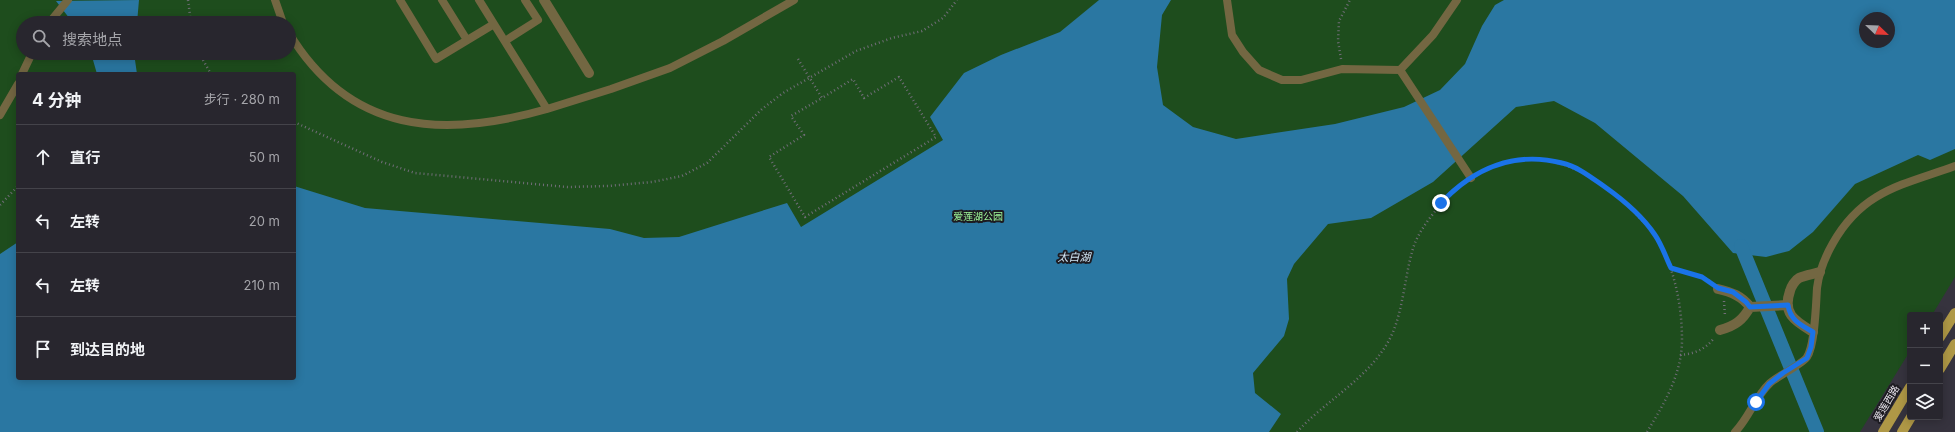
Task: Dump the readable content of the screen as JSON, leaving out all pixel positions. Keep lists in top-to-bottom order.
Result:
{
  "streets": {
    "main road": ["爱莲西路"]
  },
  "water": ["太白湖"],
  "parks": ["爱莲湖公园"],
  "north": "bottom right",
  "page": {
    "search": "搜索地点",
    "heading": ["4 分钟", "步行 · 280 m"],
    "list": [
      ["直行", "50 m"],
      ["左转", "20 m"],
      ["左转", "210 m"],
      "到达目的地"
    ],
    "map_buttons": ["+", "−"]
  }
}
